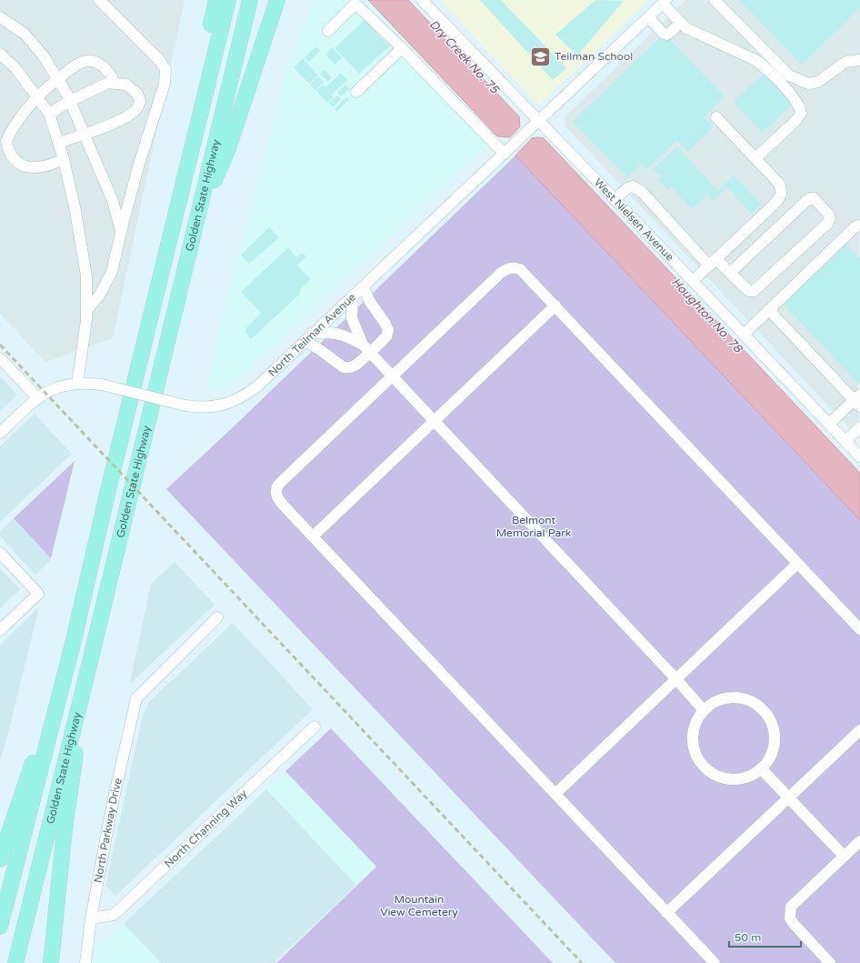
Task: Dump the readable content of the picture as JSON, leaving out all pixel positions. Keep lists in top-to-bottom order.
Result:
{
  "streets": {
    "highway": ["Golden State Highway"],
    "street": [
      "West Nielsen Avenue",
      "North Teilman Avenue",
      "North Channing Way",
      "North Parkway Drive"
    ]
  },
  "crossings": [
    ["West Nielsen Avenue", "North Teilman Avenue"],
    ["North Channing Way", "North Parkway Drive"]
  ],
  "water": ["Dry Creek No. 75", "Houghton No. 78"],
  "parks": ["Belmont Memorial Park", "Mountain View Cemetery"],
  "places": {
    "school or university": ["Teilman School"]
  },
  "scale_bar": "50 m"
}
